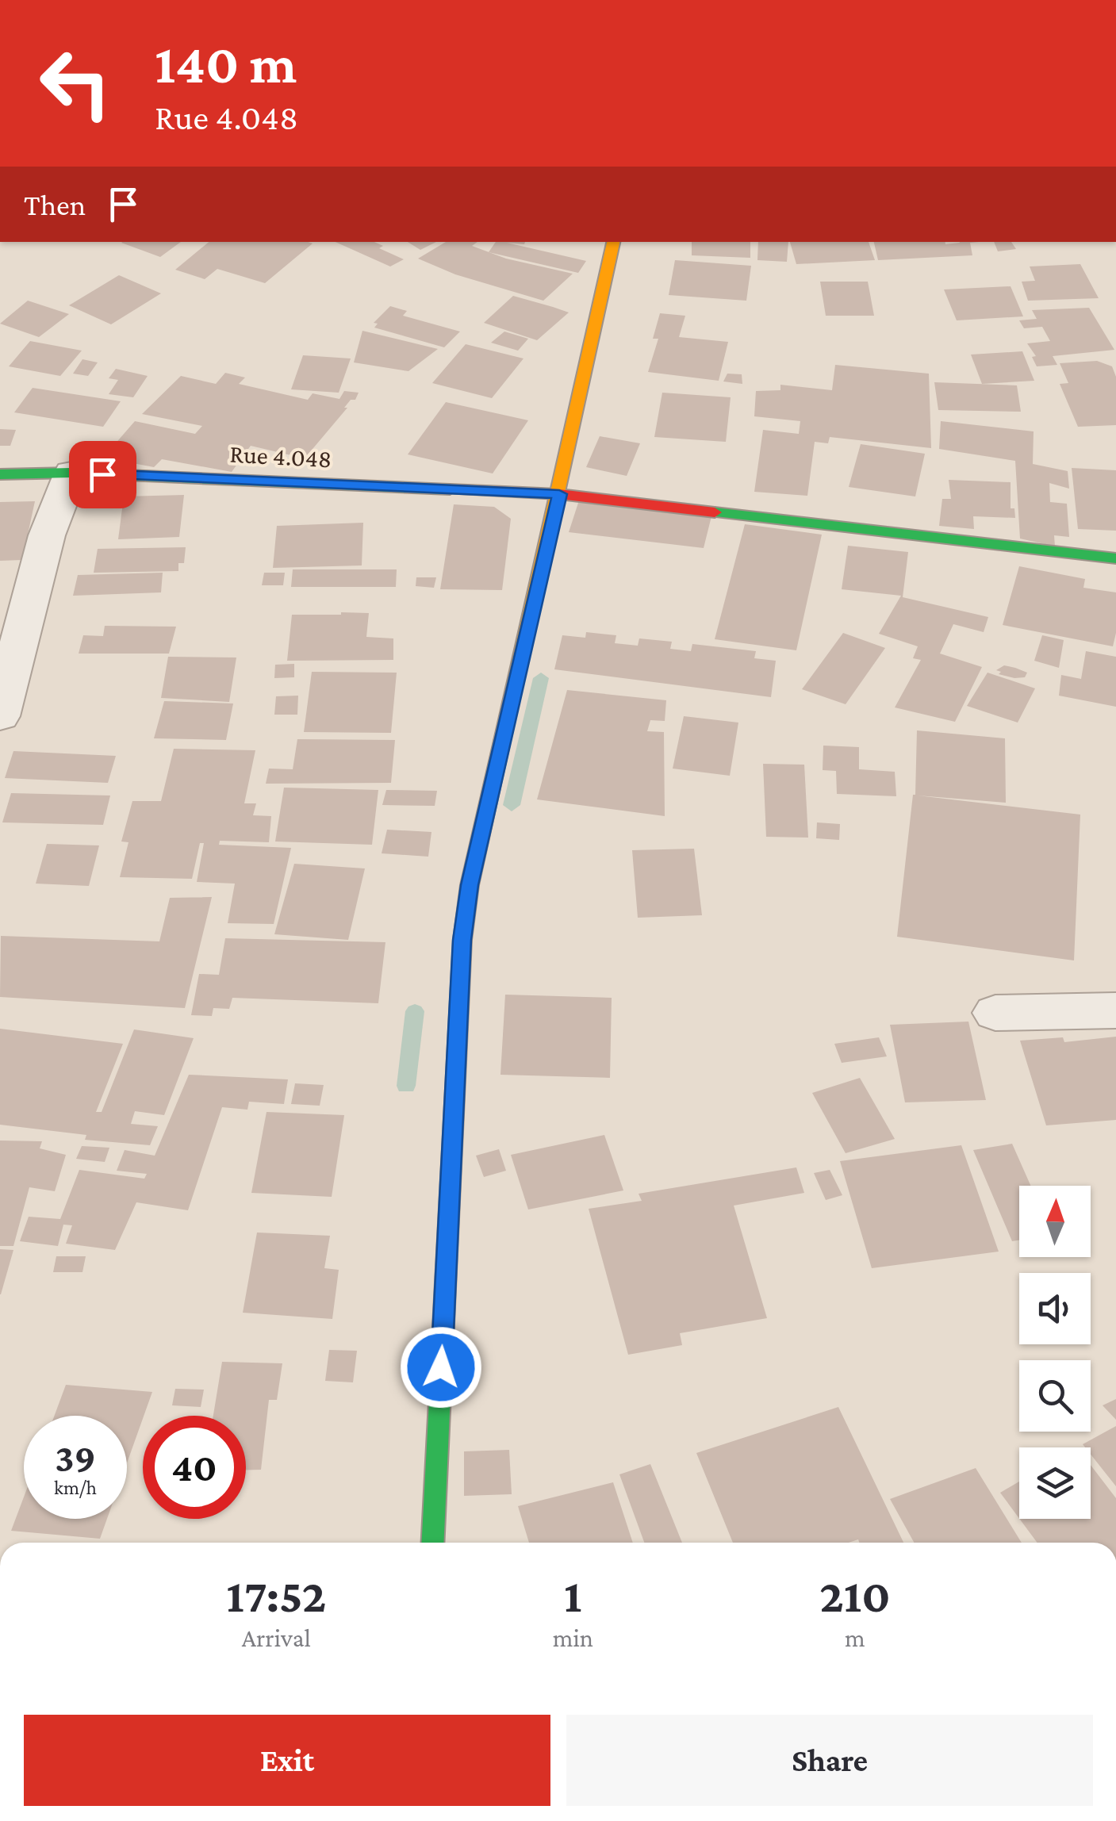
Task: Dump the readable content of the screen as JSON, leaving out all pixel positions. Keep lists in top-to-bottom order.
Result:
{
  "streets": {
    "street": ["Rue 4.048"]
  },
  "north": "top",
  "page": {
    "turn": ["140 m", "Rue 4.048"],
    "then": "Then",
    "speed": "39 km/h",
    "limit": "40",
    "eta": [
      "17:52",
      "Arrival",
      "1",
      "min",
      "210",
      "m"
    ],
    "buttons": ["Exit", "Share"]
  }
}
